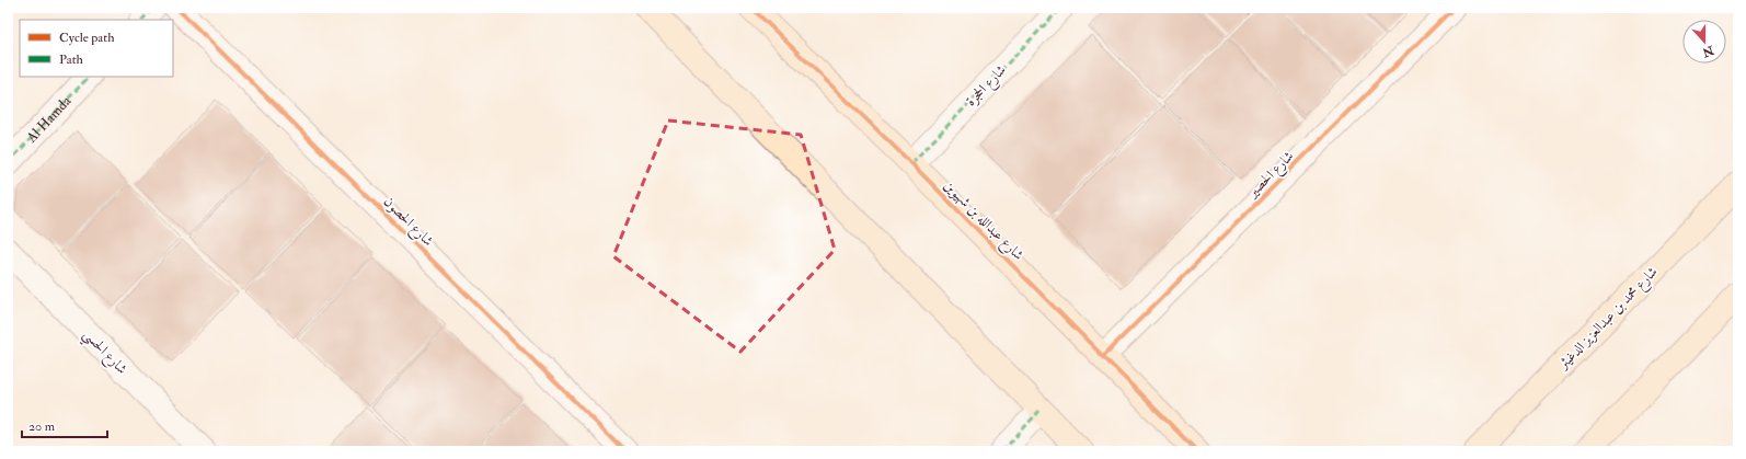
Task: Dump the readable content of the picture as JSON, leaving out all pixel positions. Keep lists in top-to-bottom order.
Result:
{
  "streets": {
    "street": [
      "شارع الحجرة",
      "Al Hamda",
      "شارع الحصير",
      "شارع عبدالله بن شهيوين",
      "شارع الحصون",
      "شارع محمد بن عبدالعزيز الدغيثر",
      "شارع الحسي"
    ]
  },
  "crossings": [
    ["شارع الحجرة", "شارع عبدالله بن شهيوين"],
    ["شارع الحصير", "شارع عبدالله بن شهيوين"]
  ],
  "legend": ["Cycle path", "Path"],
  "scale_bar": "20 m",
  "north": "bottom"
}
